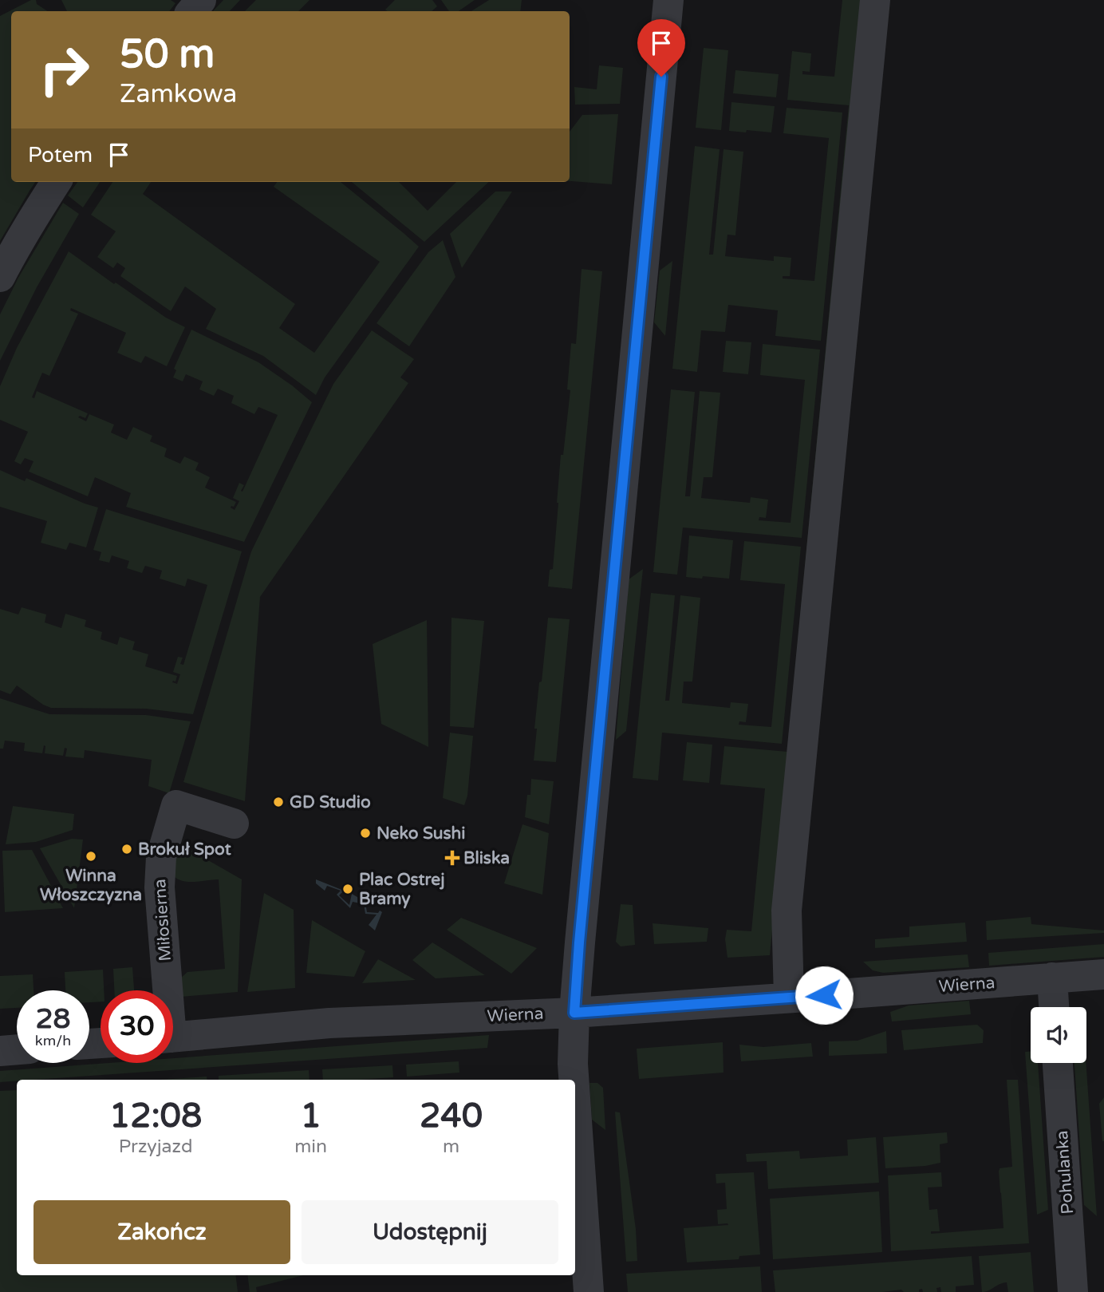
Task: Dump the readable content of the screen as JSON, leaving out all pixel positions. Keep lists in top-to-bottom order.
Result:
{
  "streets": {
    "street": ["Miłosierna", "Wierna", "Pohulanka"]
  },
  "places": {
    "other": [
      "GD Studio",
      "Neko Sushi",
      "Brokuł Spot",
      "Winna Włoszczyzna",
      "Plac Ostrej Bramy"
    ],
    "health": ["Bliska"]
  },
  "page": {
    "turn": ["50 m", "Zamkowa"],
    "then": "Potem",
    "speed": "28 km/h",
    "limit": "30",
    "eta": [
      "12:08",
      "Przyjazd",
      "1",
      "min",
      "240",
      "m"
    ],
    "buttons": ["Zakończ", "Udostępnij"]
  }
}
